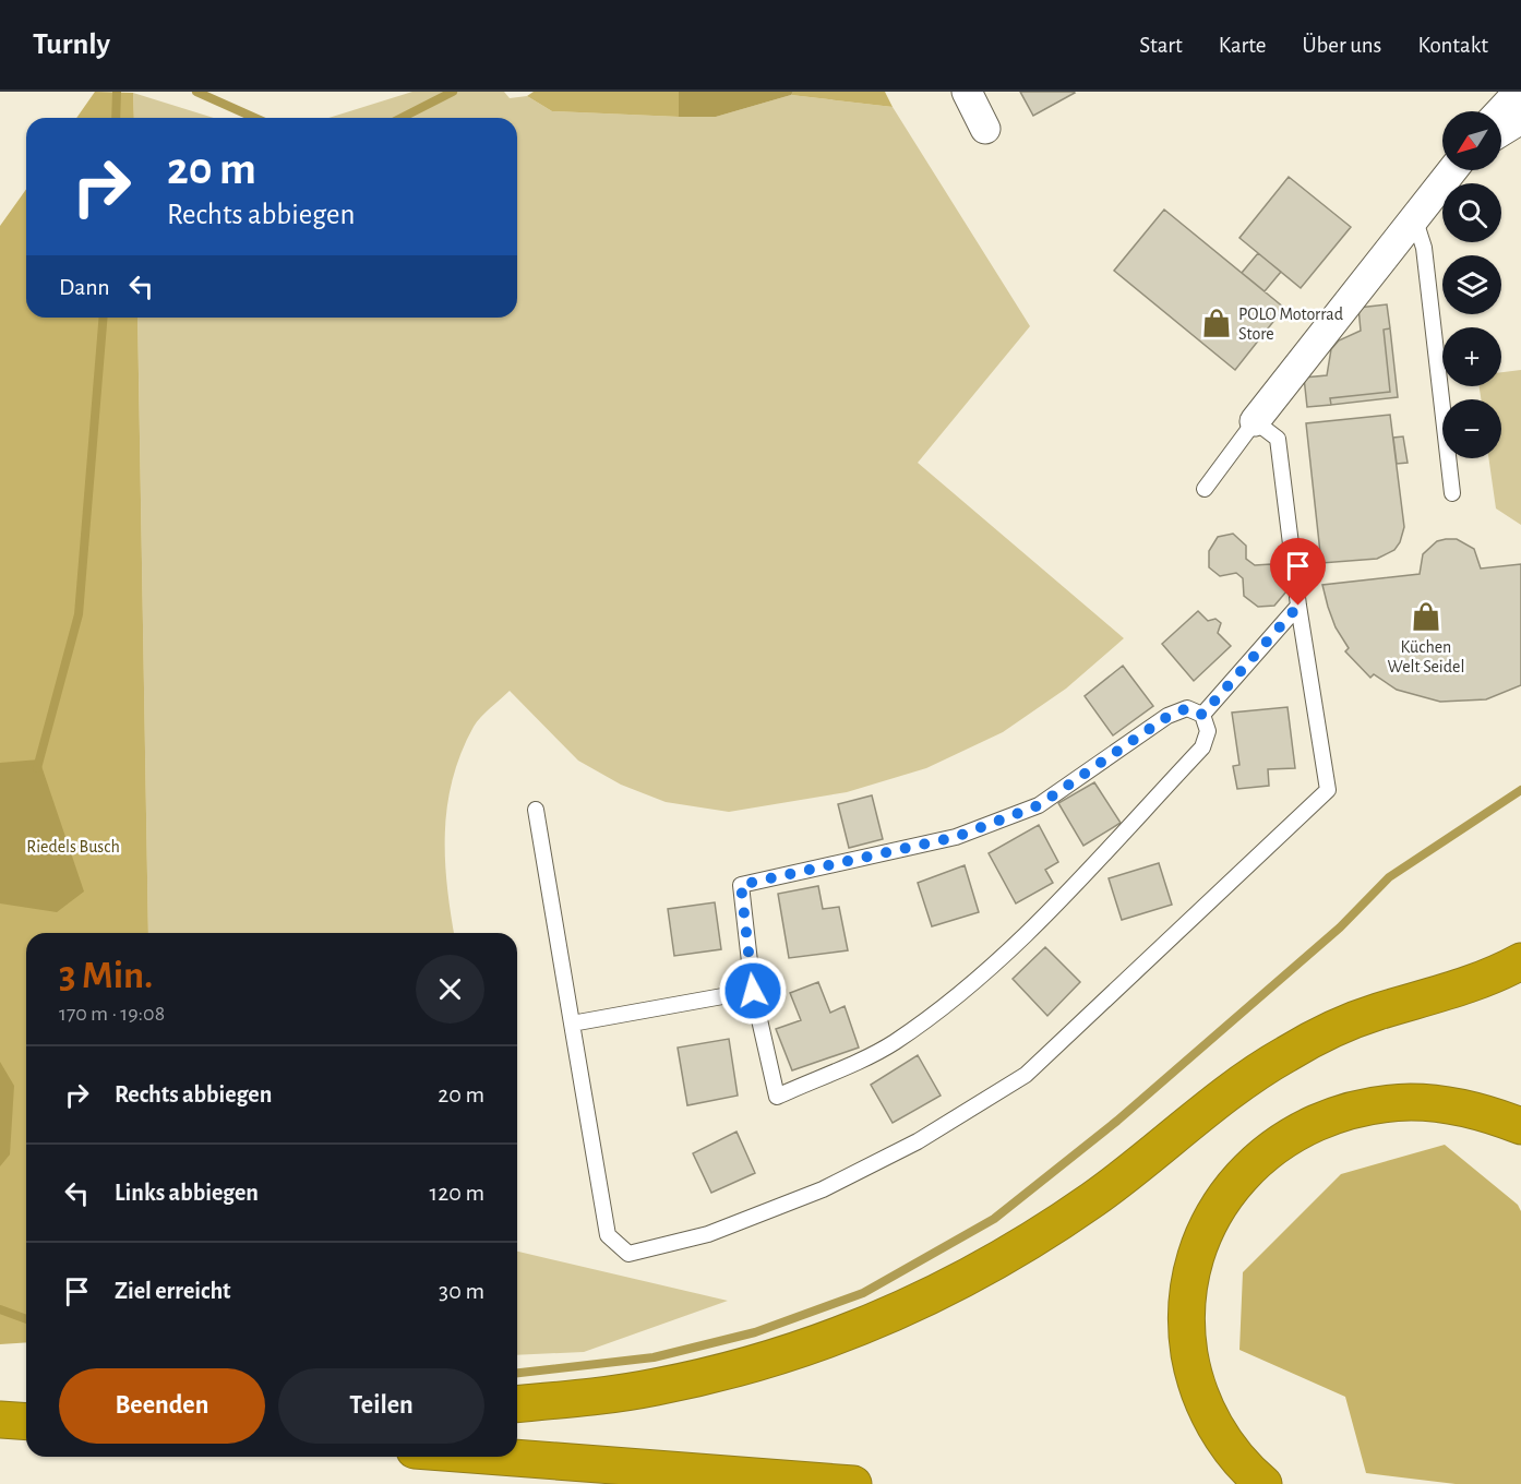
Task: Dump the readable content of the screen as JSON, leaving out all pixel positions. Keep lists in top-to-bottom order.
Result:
{
  "parks": ["Riedels Busch"],
  "places": {
    "shop": ["POLO Motorrad Store", "Küchen Welt Seidel"]
  },
  "north": "bottom left",
  "page": {
    "header": "Turnly",
    "nav": [
      "Start",
      "Karte",
      "Über uns",
      "Kontakt"
    ],
    "map_buttons": ["+", "−"],
    "turn": ["20 m", "Rechts abbiegen"],
    "then": "Dann",
    "heading": ["3 Min.", "170 m · 19:08"],
    "list": [
      {
        "name": "Rechts abbiegen",
        "value": "20 m"
      },
      {
        "name": "Links abbiegen",
        "value": "120 m"
      },
      {
        "name": "Ziel erreicht",
        "value": "30 m"
      }
    ],
    "buttons": ["Beenden", "Teilen"]
  }
}
